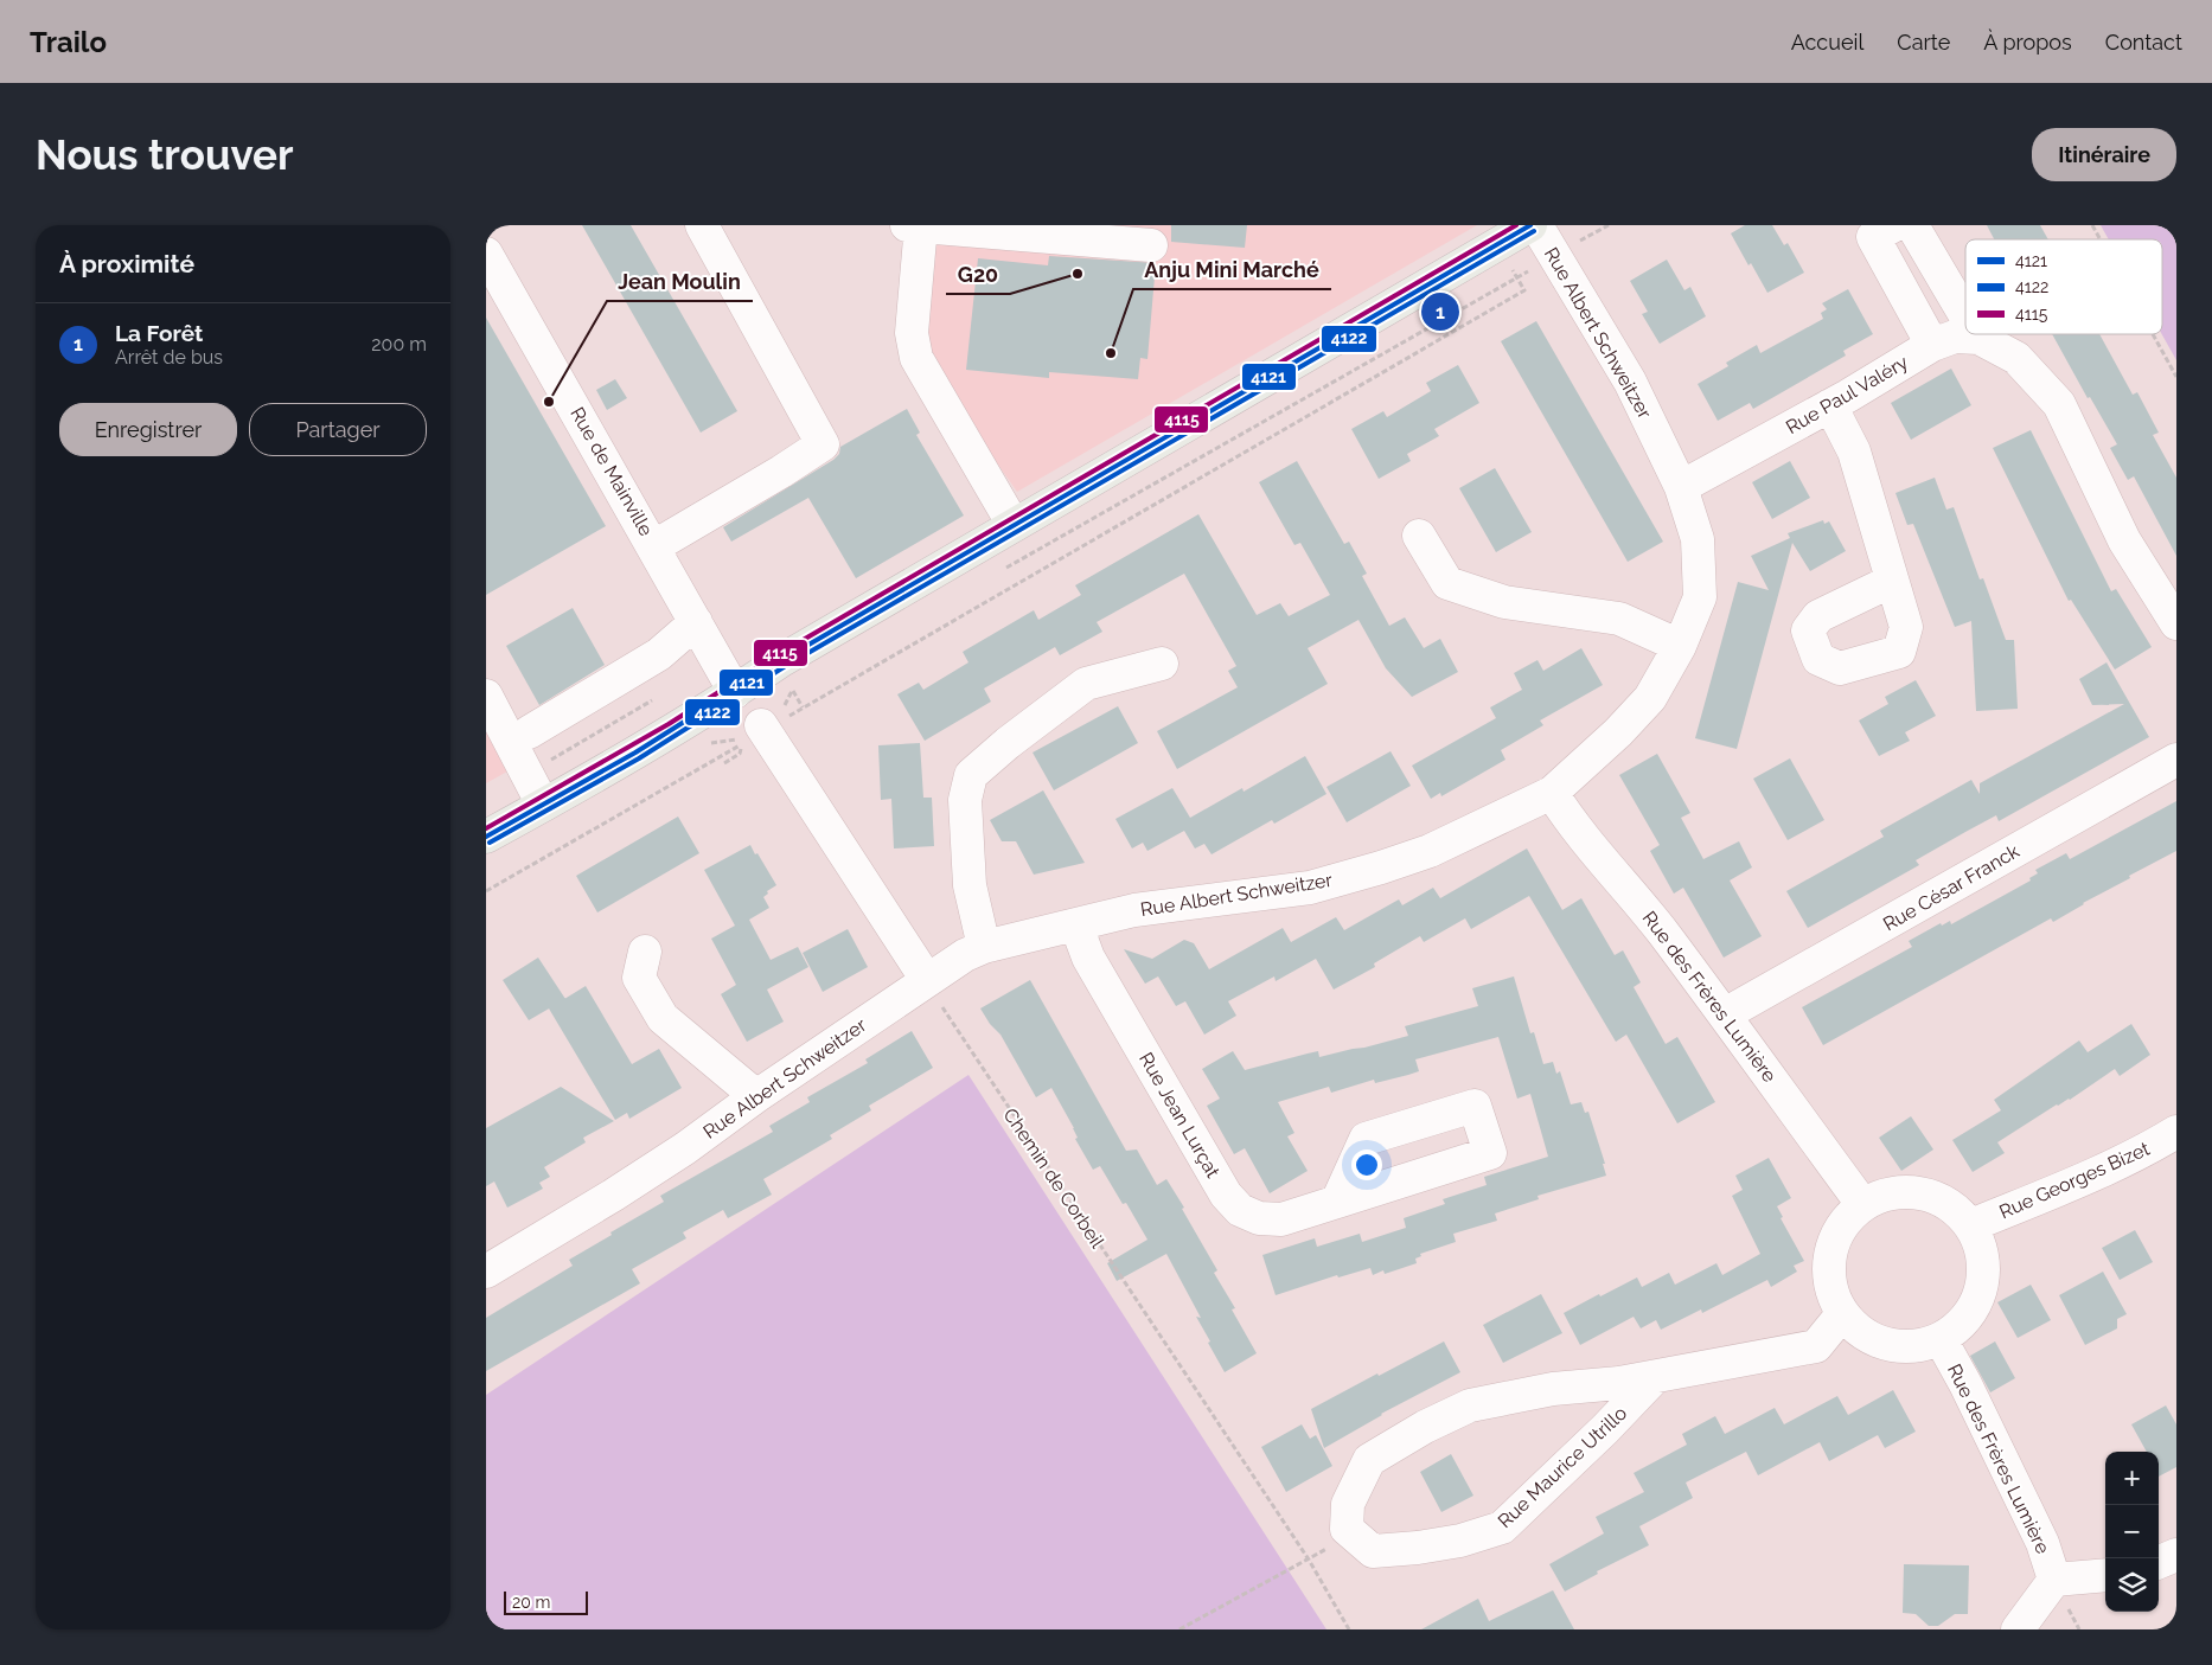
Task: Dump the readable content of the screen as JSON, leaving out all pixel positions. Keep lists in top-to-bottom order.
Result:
{
  "streets": {
    "street": [
      "Rue Albert Schweitzer",
      "Rue Paul Valéry",
      "Rue de Mainville",
      "Rue César Franck",
      "Rue des Frères Lumière",
      "Rue Jean Lurçat",
      "Rue Georges Bizet",
      "Rue Maurice Utrillo"
    ],
    "path": ["Chemin de Corbeil"]
  },
  "crossings": [
    ["Rue Albert Schweitzer", "Rue Paul Valéry"],
    ["Rue Albert Schweitzer", "Rue des Frères Lumière"],
    ["Rue Albert Schweitzer", "Rue Jean Lurçat"],
    ["Rue Albert Schweitzer", "Chemin de Corbeil"],
    ["Rue César Franck", "Rue des Frères Lumière"],
    ["Rue des Frères Lumière", "Rue Georges Bizet"],
    ["Rue des Frères Lumière", "Rue Maurice Utrillo"],
    ["Rue Georges Bizet", "Rue Maurice Utrillo"]
  ],
  "places": ["G20", "Anju Mini Marché", "Jean Moulin"],
  "lines": ["transit line 4121", "transit line 4115", "transit line 4122"],
  "legend": ["4121", "4122", "4115"],
  "scale_bar": "20 m",
  "page": {
    "header": "Trailo",
    "nav": [
      "Accueil",
      "Carte",
      "À propos",
      "Contact"
    ],
    "buttons": [
      "Itinéraire",
      ["Enregistrer", "Partager"]
    ],
    "title": "Nous trouver",
    "heading": "À proximité",
    "pins": "1",
    "list": [
      {
        "mark": "1",
        "name": "La Forêt",
        "note": "Arrêt de bus",
        "value": "200 m"
      }
    ],
    "map_buttons": ["+", "−"],
    "scale": "20 m"
  }
}
